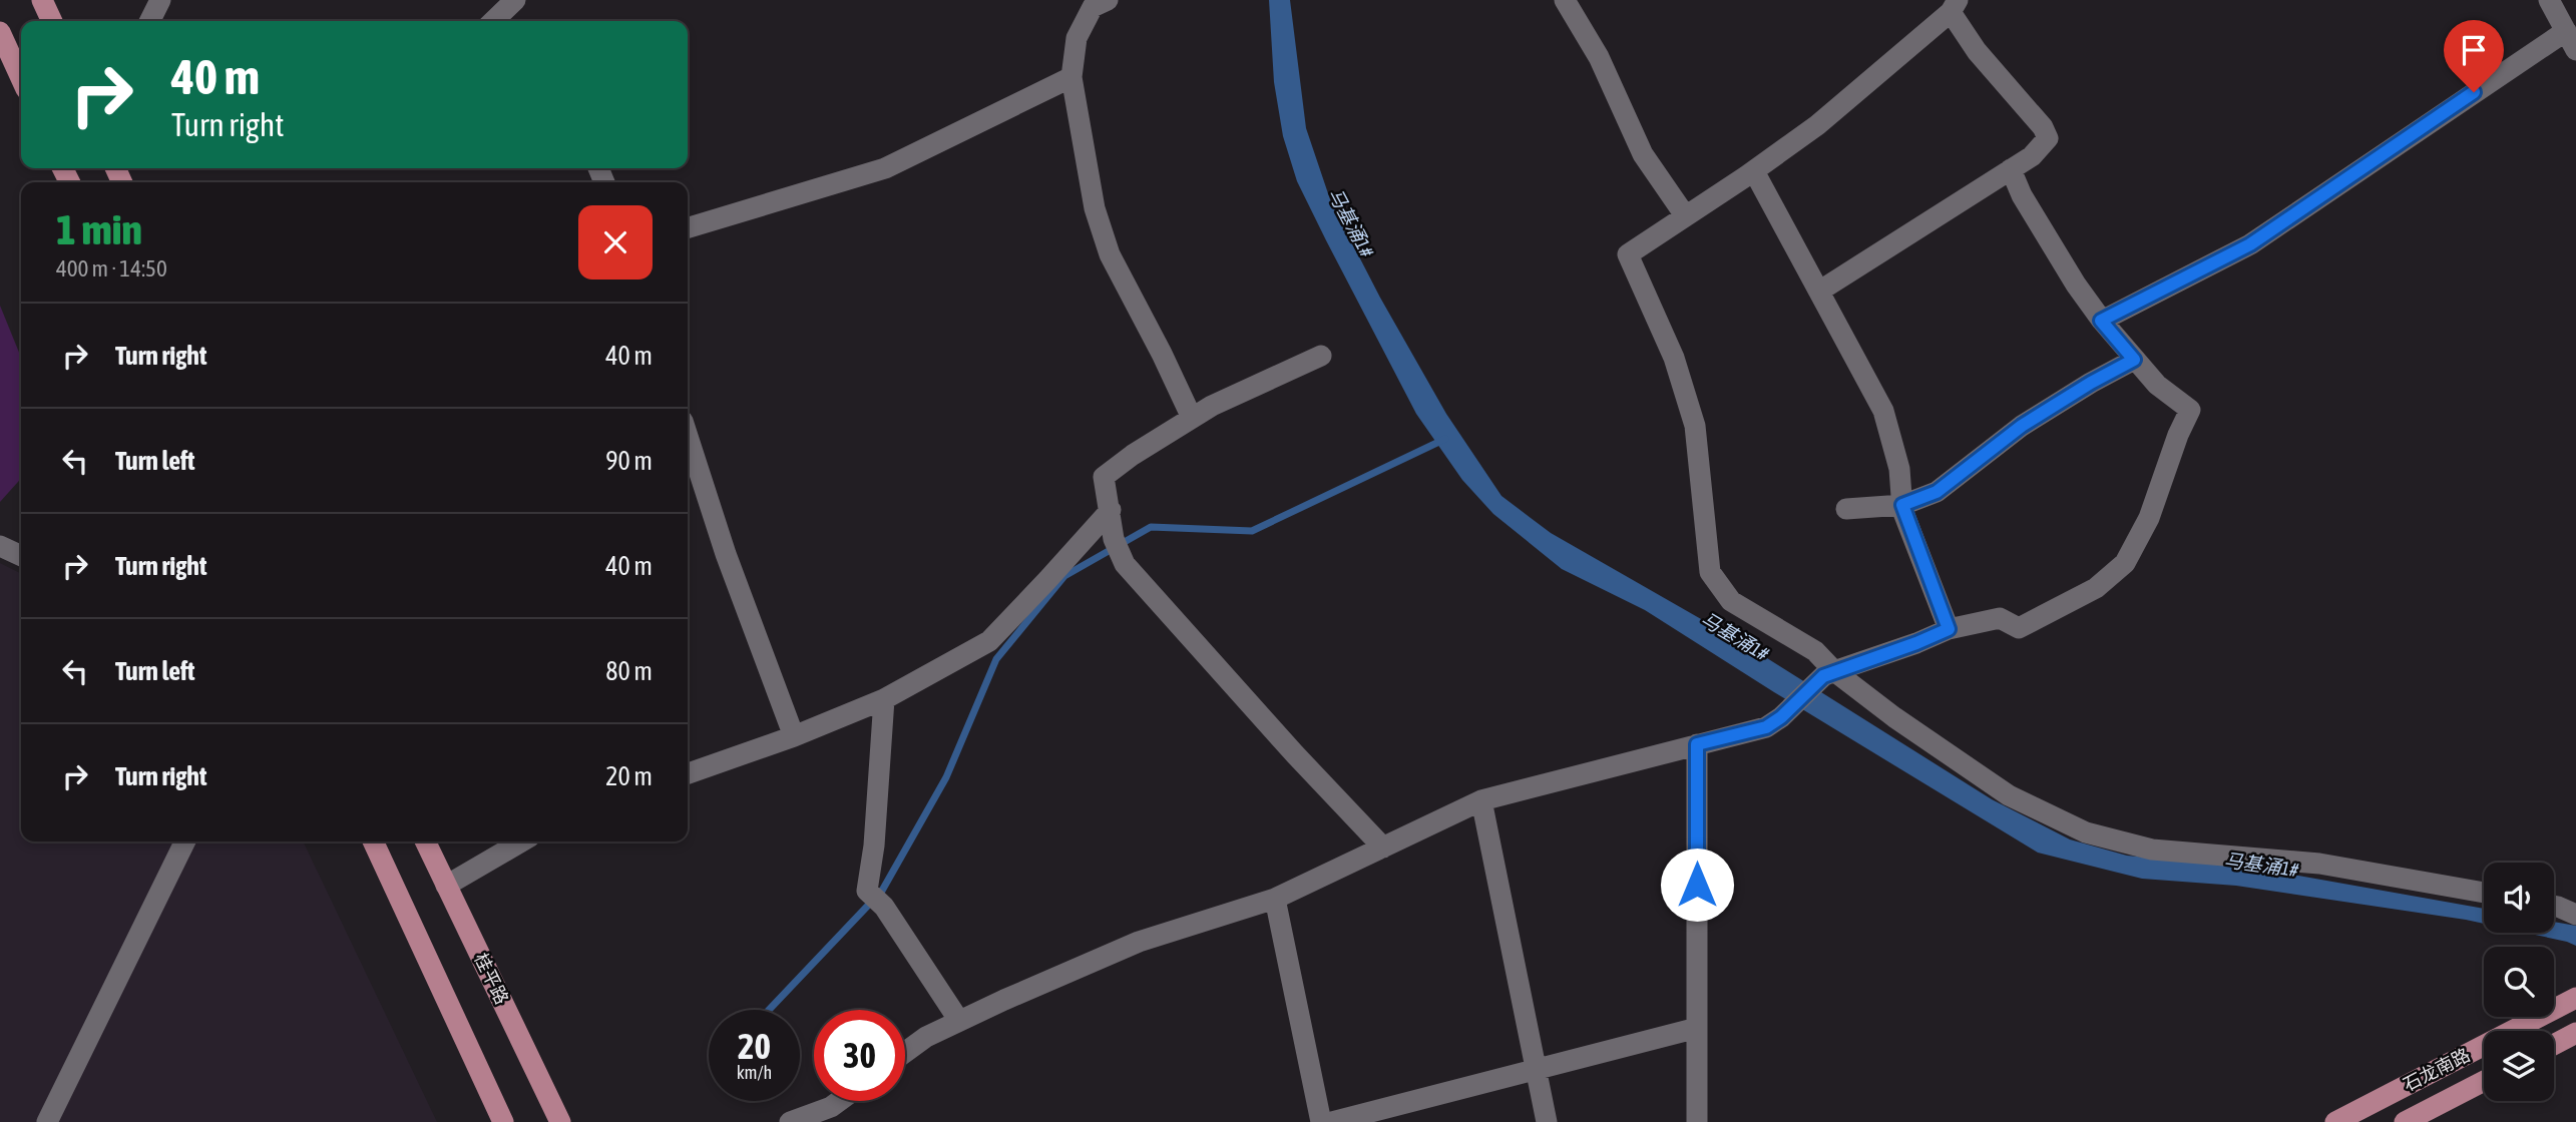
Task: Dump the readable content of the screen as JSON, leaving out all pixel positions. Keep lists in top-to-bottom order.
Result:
{
  "streets": {
    "main road": ["桂平路", "石龙南路"]
  },
  "water": ["马基涌1#"],
  "page": {
    "turn": ["40 m", "Turn right"],
    "heading": ["1 min", "400 m · 14:50"],
    "list": [
      {
        "name": "Turn right",
        "value": "40 m"
      },
      {
        "name": "Turn left",
        "value": "90 m"
      },
      {
        "name": "Turn right",
        "value": "40 m"
      },
      {
        "name": "Turn left",
        "value": "80 m"
      },
      {
        "name": "Turn right",
        "value": "20 m"
      }
    ],
    "speed": "20 km/h",
    "limit": "30"
  }
}
